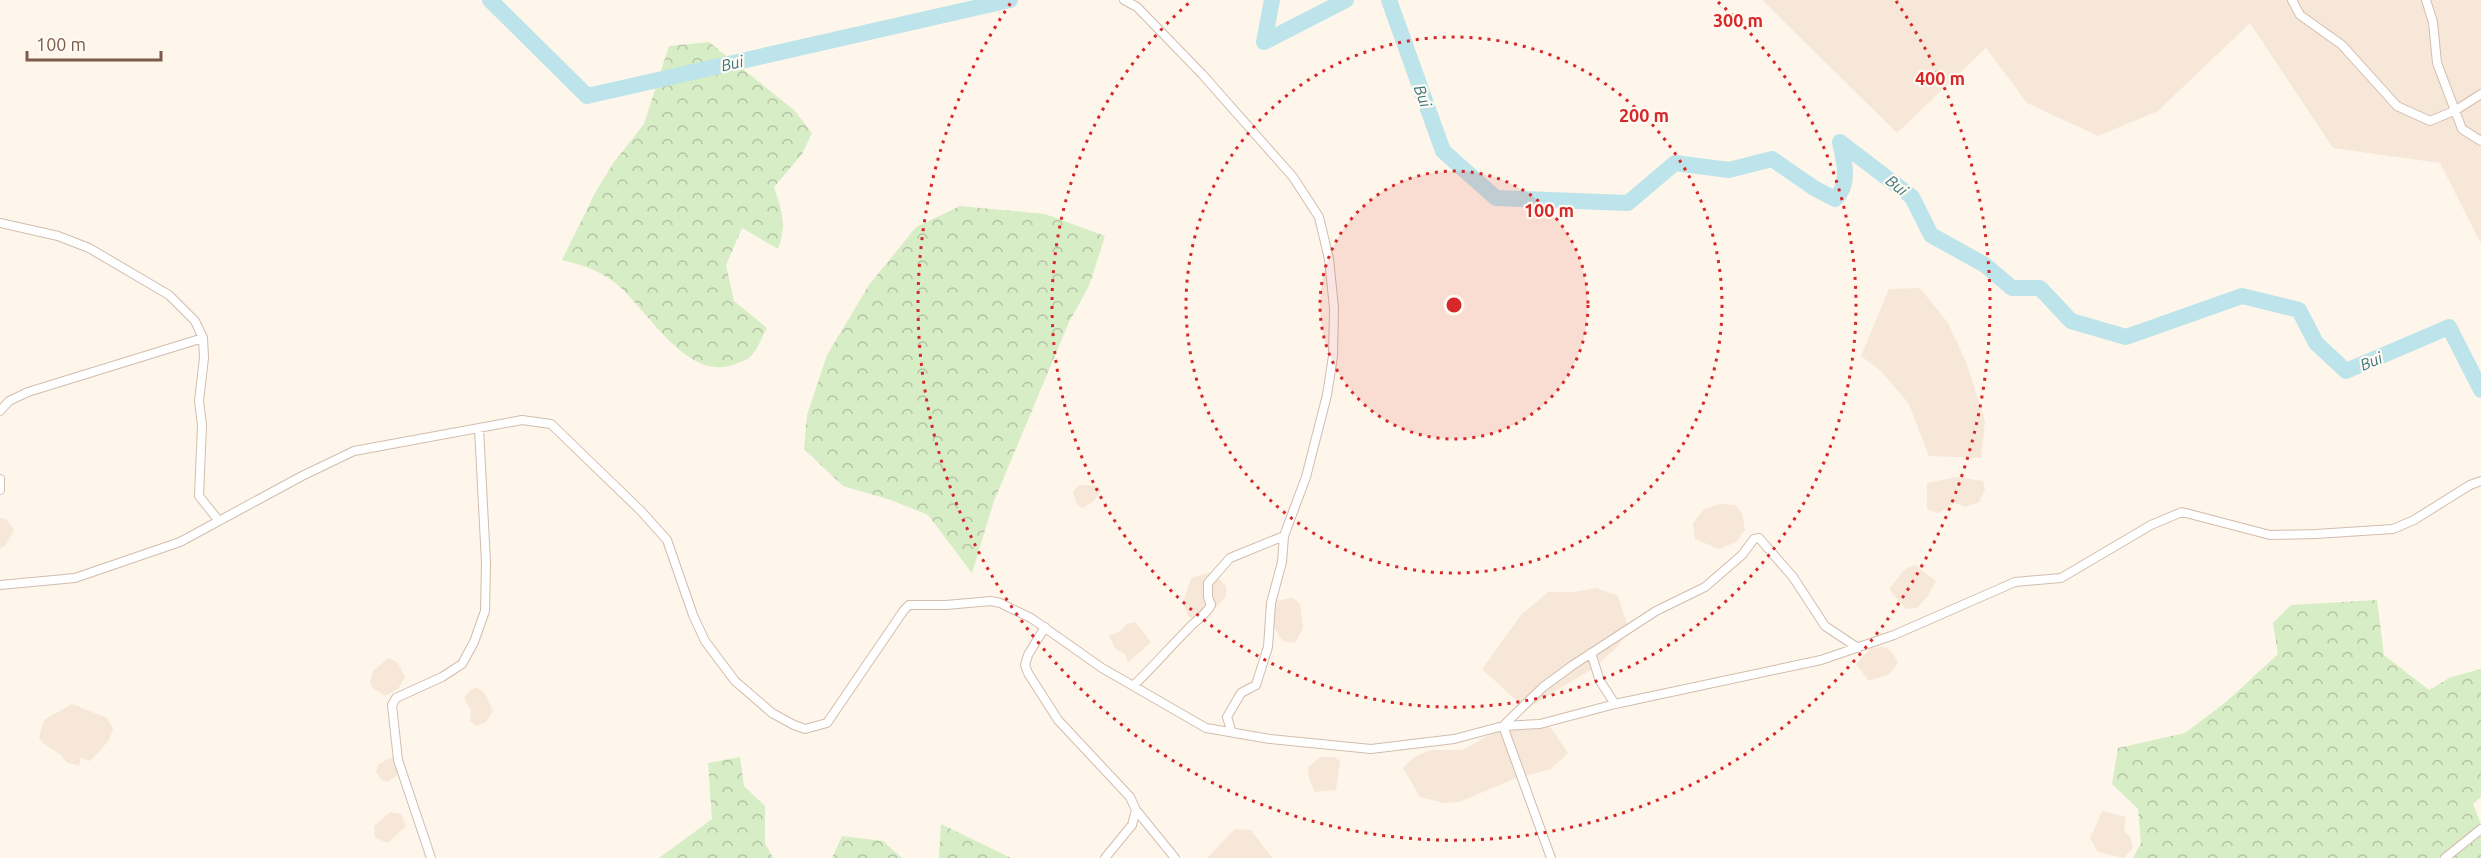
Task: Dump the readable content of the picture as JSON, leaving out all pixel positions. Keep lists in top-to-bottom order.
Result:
{
  "water": ["Bui"],
  "scale_bar": "100 m",
  "rings": [
    "300 m",
    "400 m",
    "200 m",
    "100 m"
  ]
}
